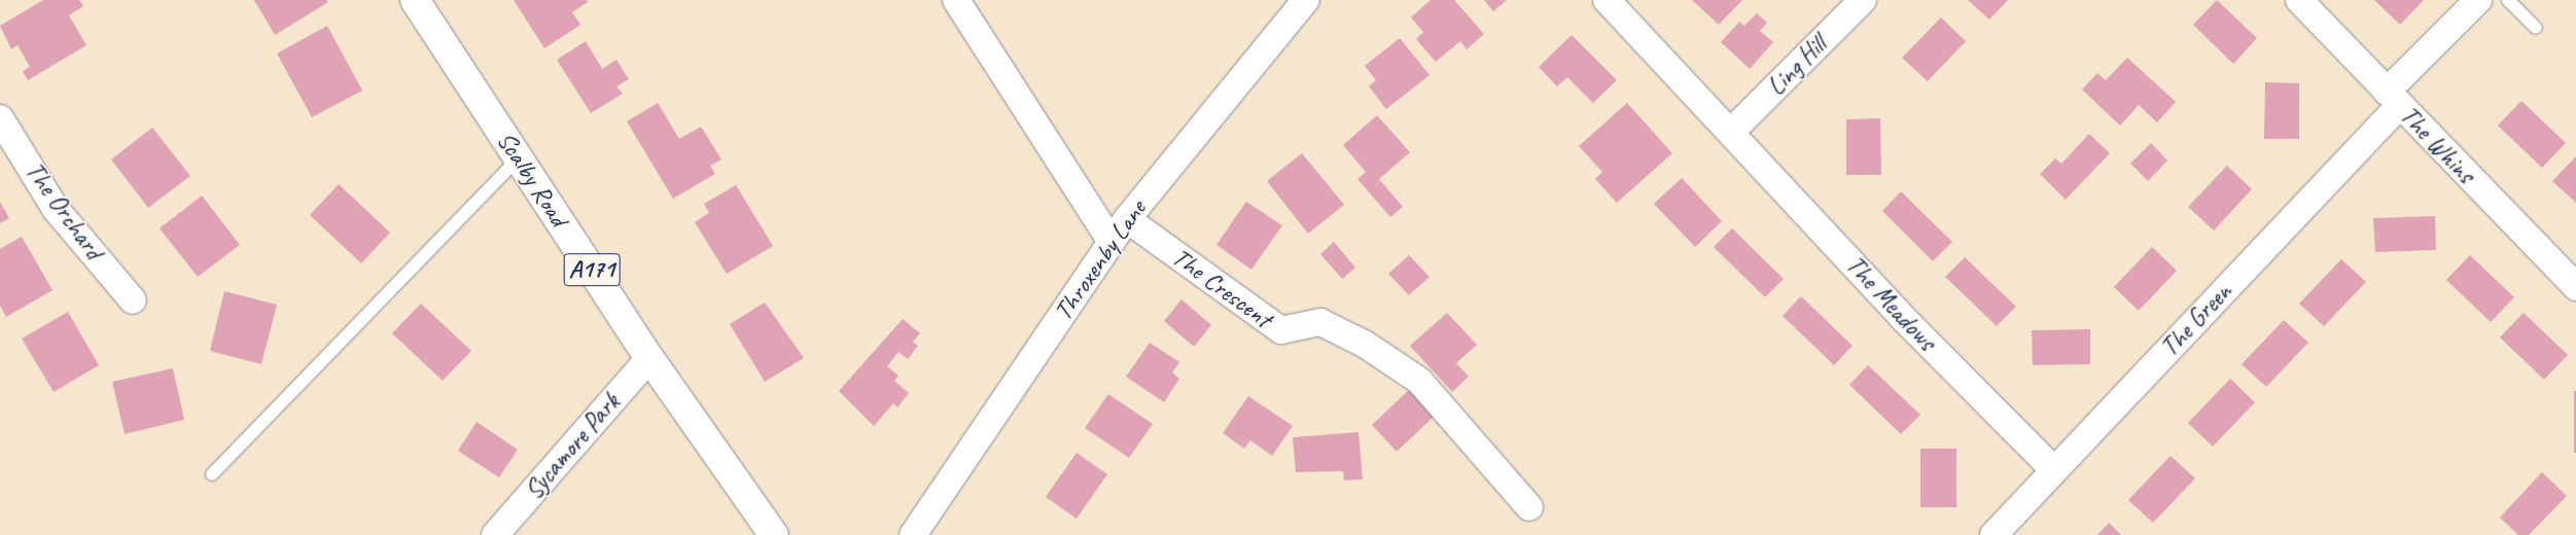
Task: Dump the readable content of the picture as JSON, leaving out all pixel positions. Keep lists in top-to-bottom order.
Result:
{
  "streets": {
    "highway": ["Scalby Road", "A171"],
    "street": [
      "Ling Hill",
      "The Whins",
      "The Orchard",
      "Throxenby Lane",
      "The Crescent",
      "The Meadows",
      "The Green",
      "Sycamore Park"
    ]
  },
  "crossings": [
    ["Ling Hill", "The Meadows"],
    ["The Whins", "The Green"],
    ["Scalby Road", "Sycamore Park"],
    ["Throxenby Lane", "The Crescent"],
    ["The Meadows", "The Green"]
  ]
}
